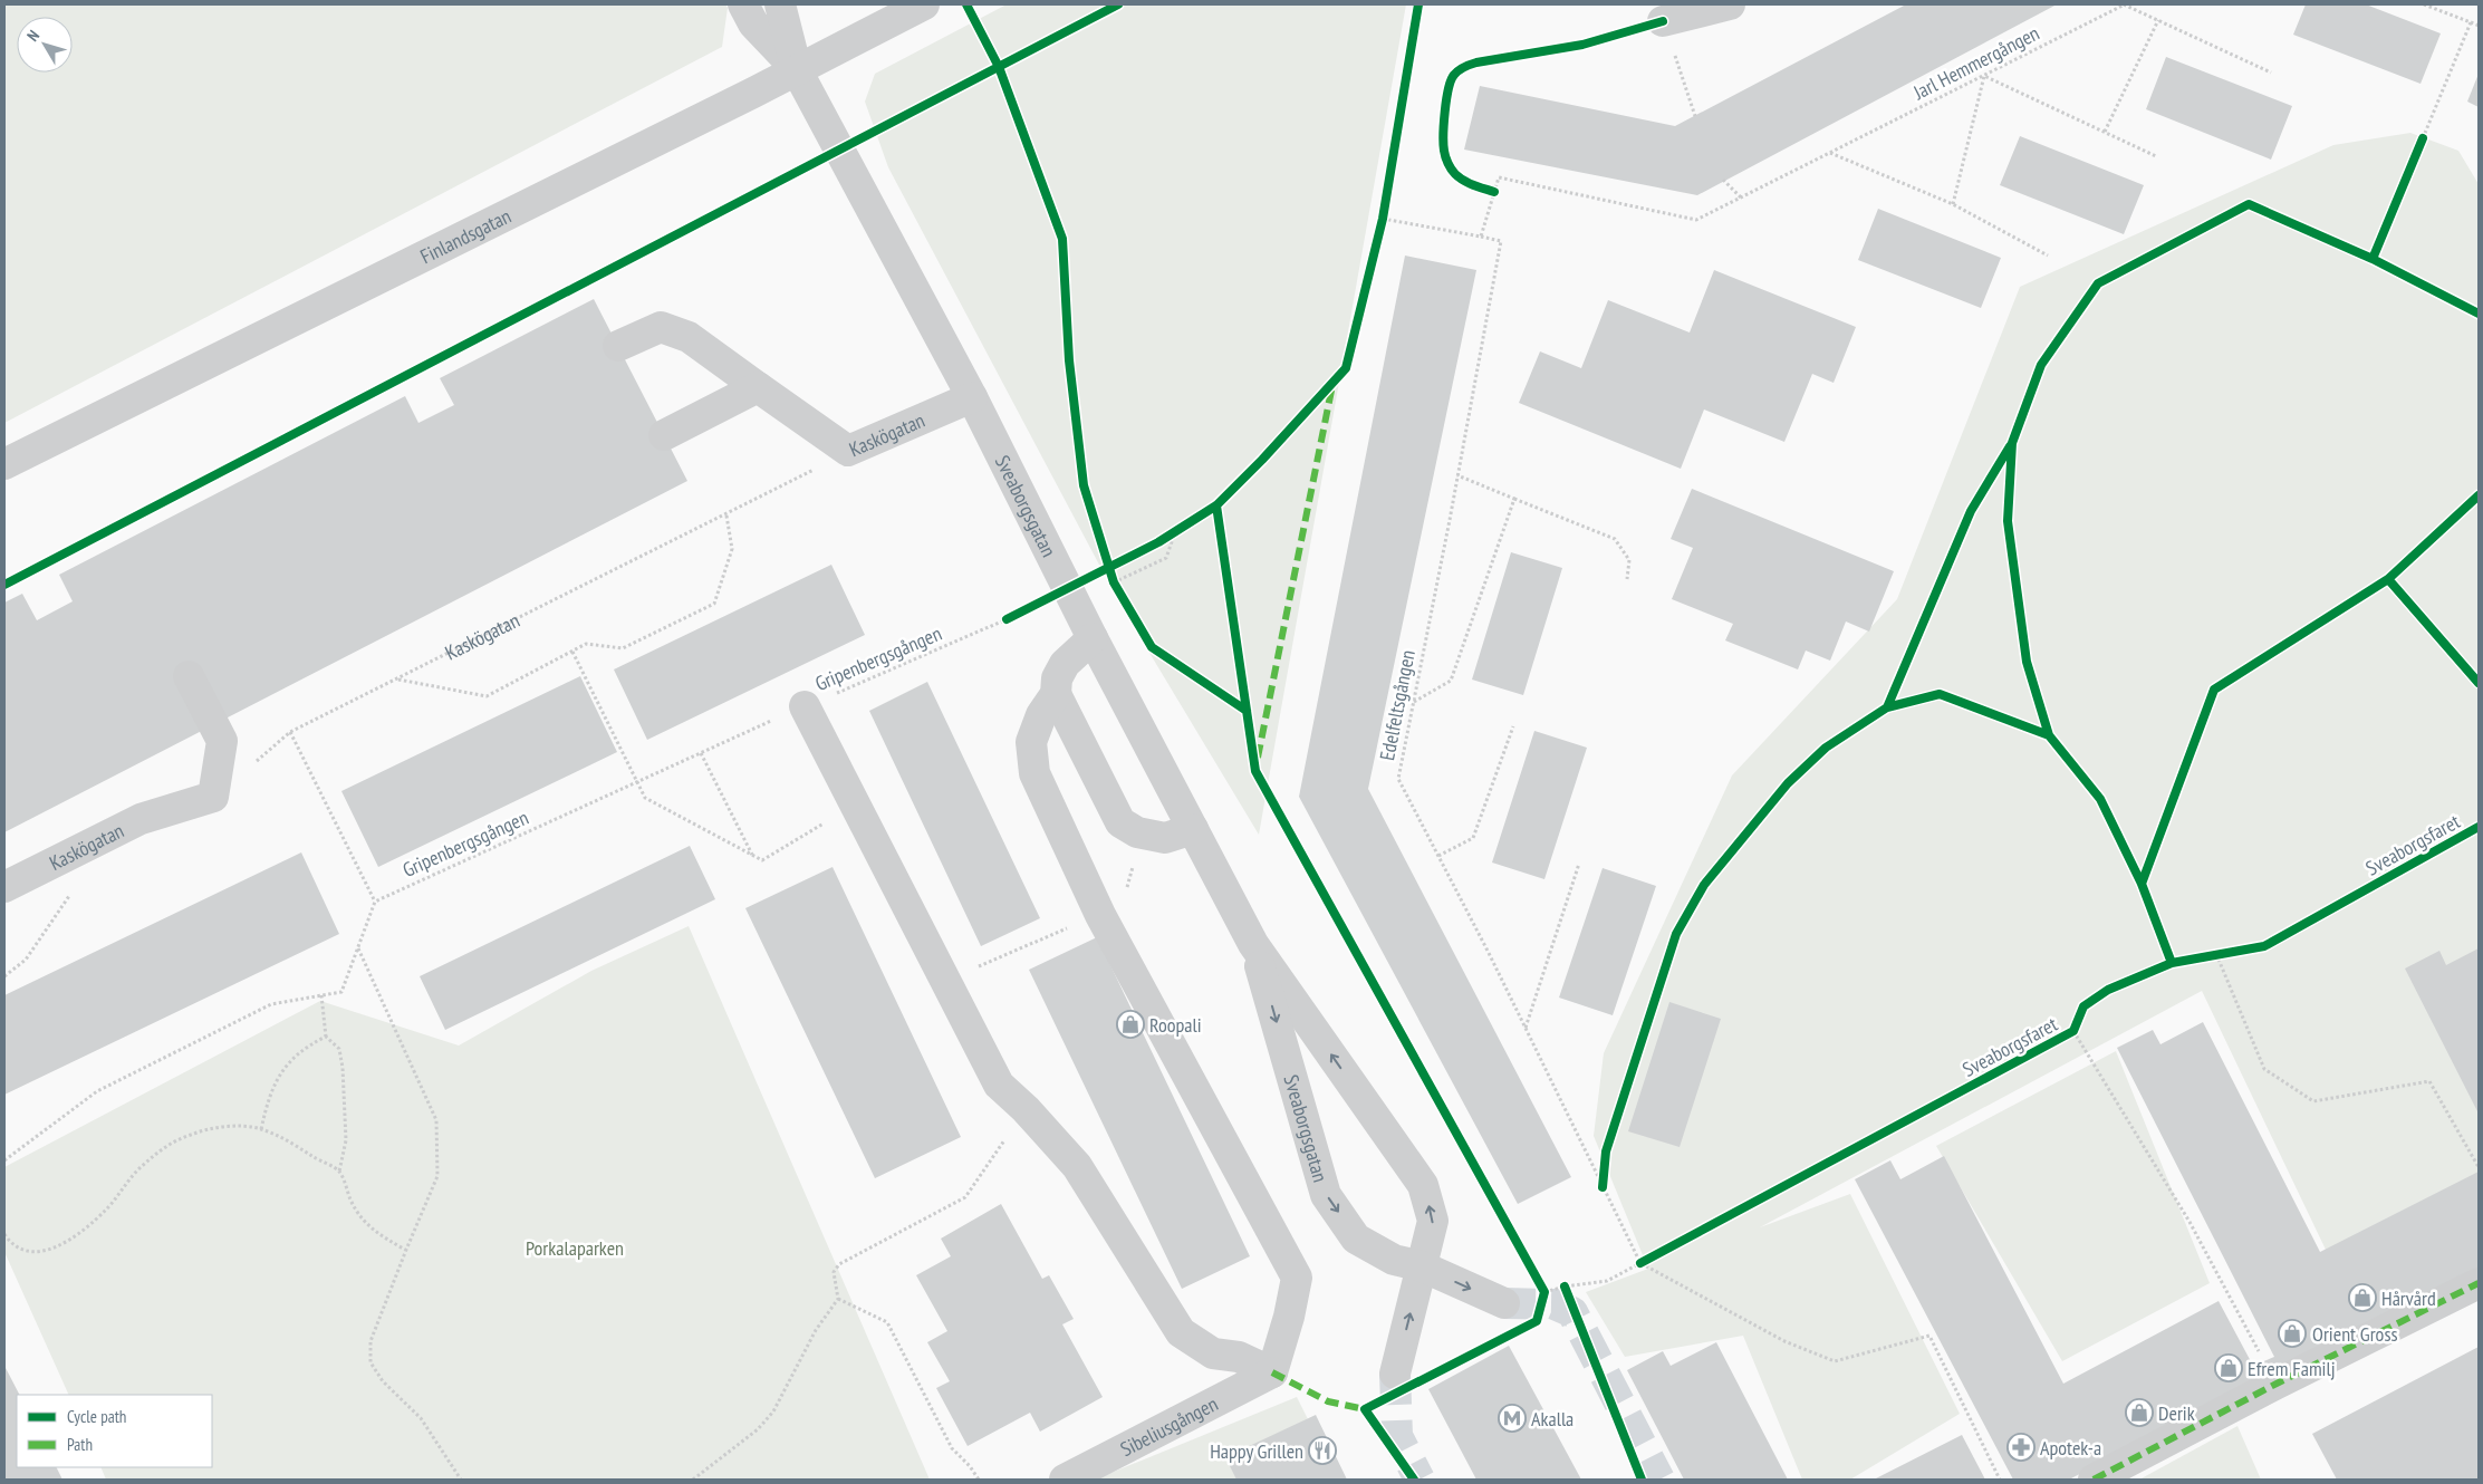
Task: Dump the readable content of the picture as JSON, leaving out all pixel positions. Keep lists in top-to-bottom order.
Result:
{
  "streets": {
    "street": [
      "Finlandsgatan",
      "Kaskögatan",
      "Sveaborgsgatan",
      "Sibeliusgången"
    ],
    "path": ["Jarl Hemmergången", "Gripenbergsgången", "Edelfeltsgången"],
    "cycle path": ["Sveaborgsfaret"]
  },
  "crossings": [
    ["Finlandsgatan", "Sveaborgsgatan"],
    ["Kaskögatan", "Sveaborgsgatan"]
  ],
  "parks": ["Porkalaparken"],
  "places": {
    "shop": [
      "Roopali",
      "Hårvård",
      "Orient Gross",
      "Efrem Familj",
      "Derik"
    ],
    "metro station": ["Akalla"],
    "pharmacy": ["Apotek-a"],
    "restaurant": ["Happy Grillen"]
  },
  "legend": ["Cycle path", "Path"],
  "north": "top left"
}
